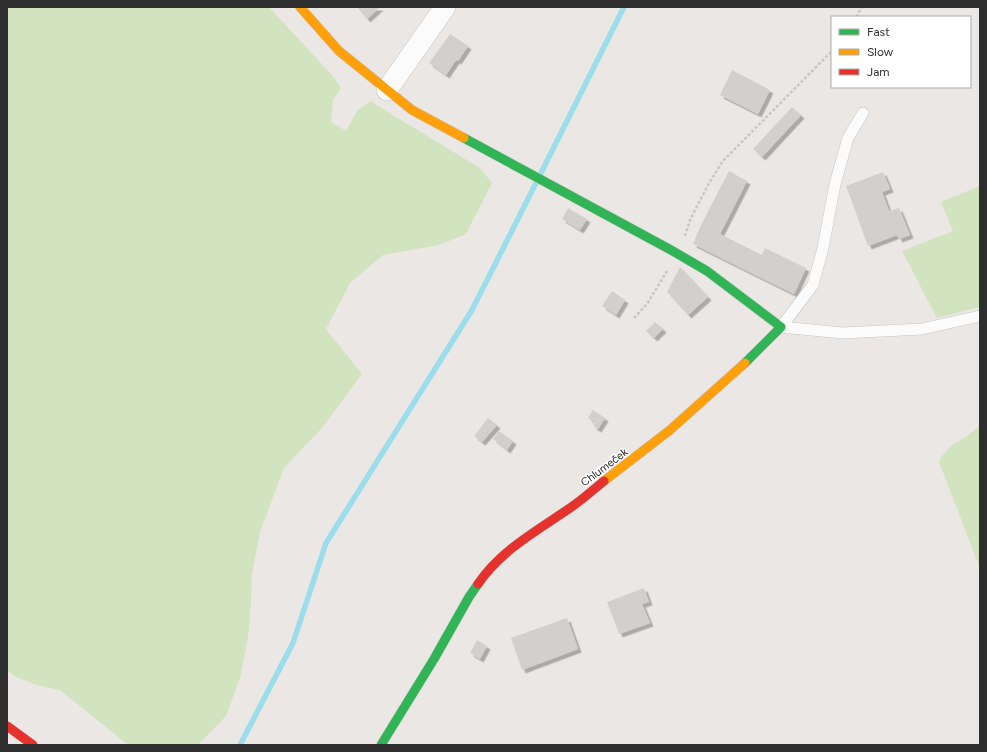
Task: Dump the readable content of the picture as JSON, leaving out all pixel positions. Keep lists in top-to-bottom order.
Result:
{
  "streets": {
    "main road": ["Chlumeček"]
  },
  "legend": ["Fast", "Slow", "Jam"]
}
